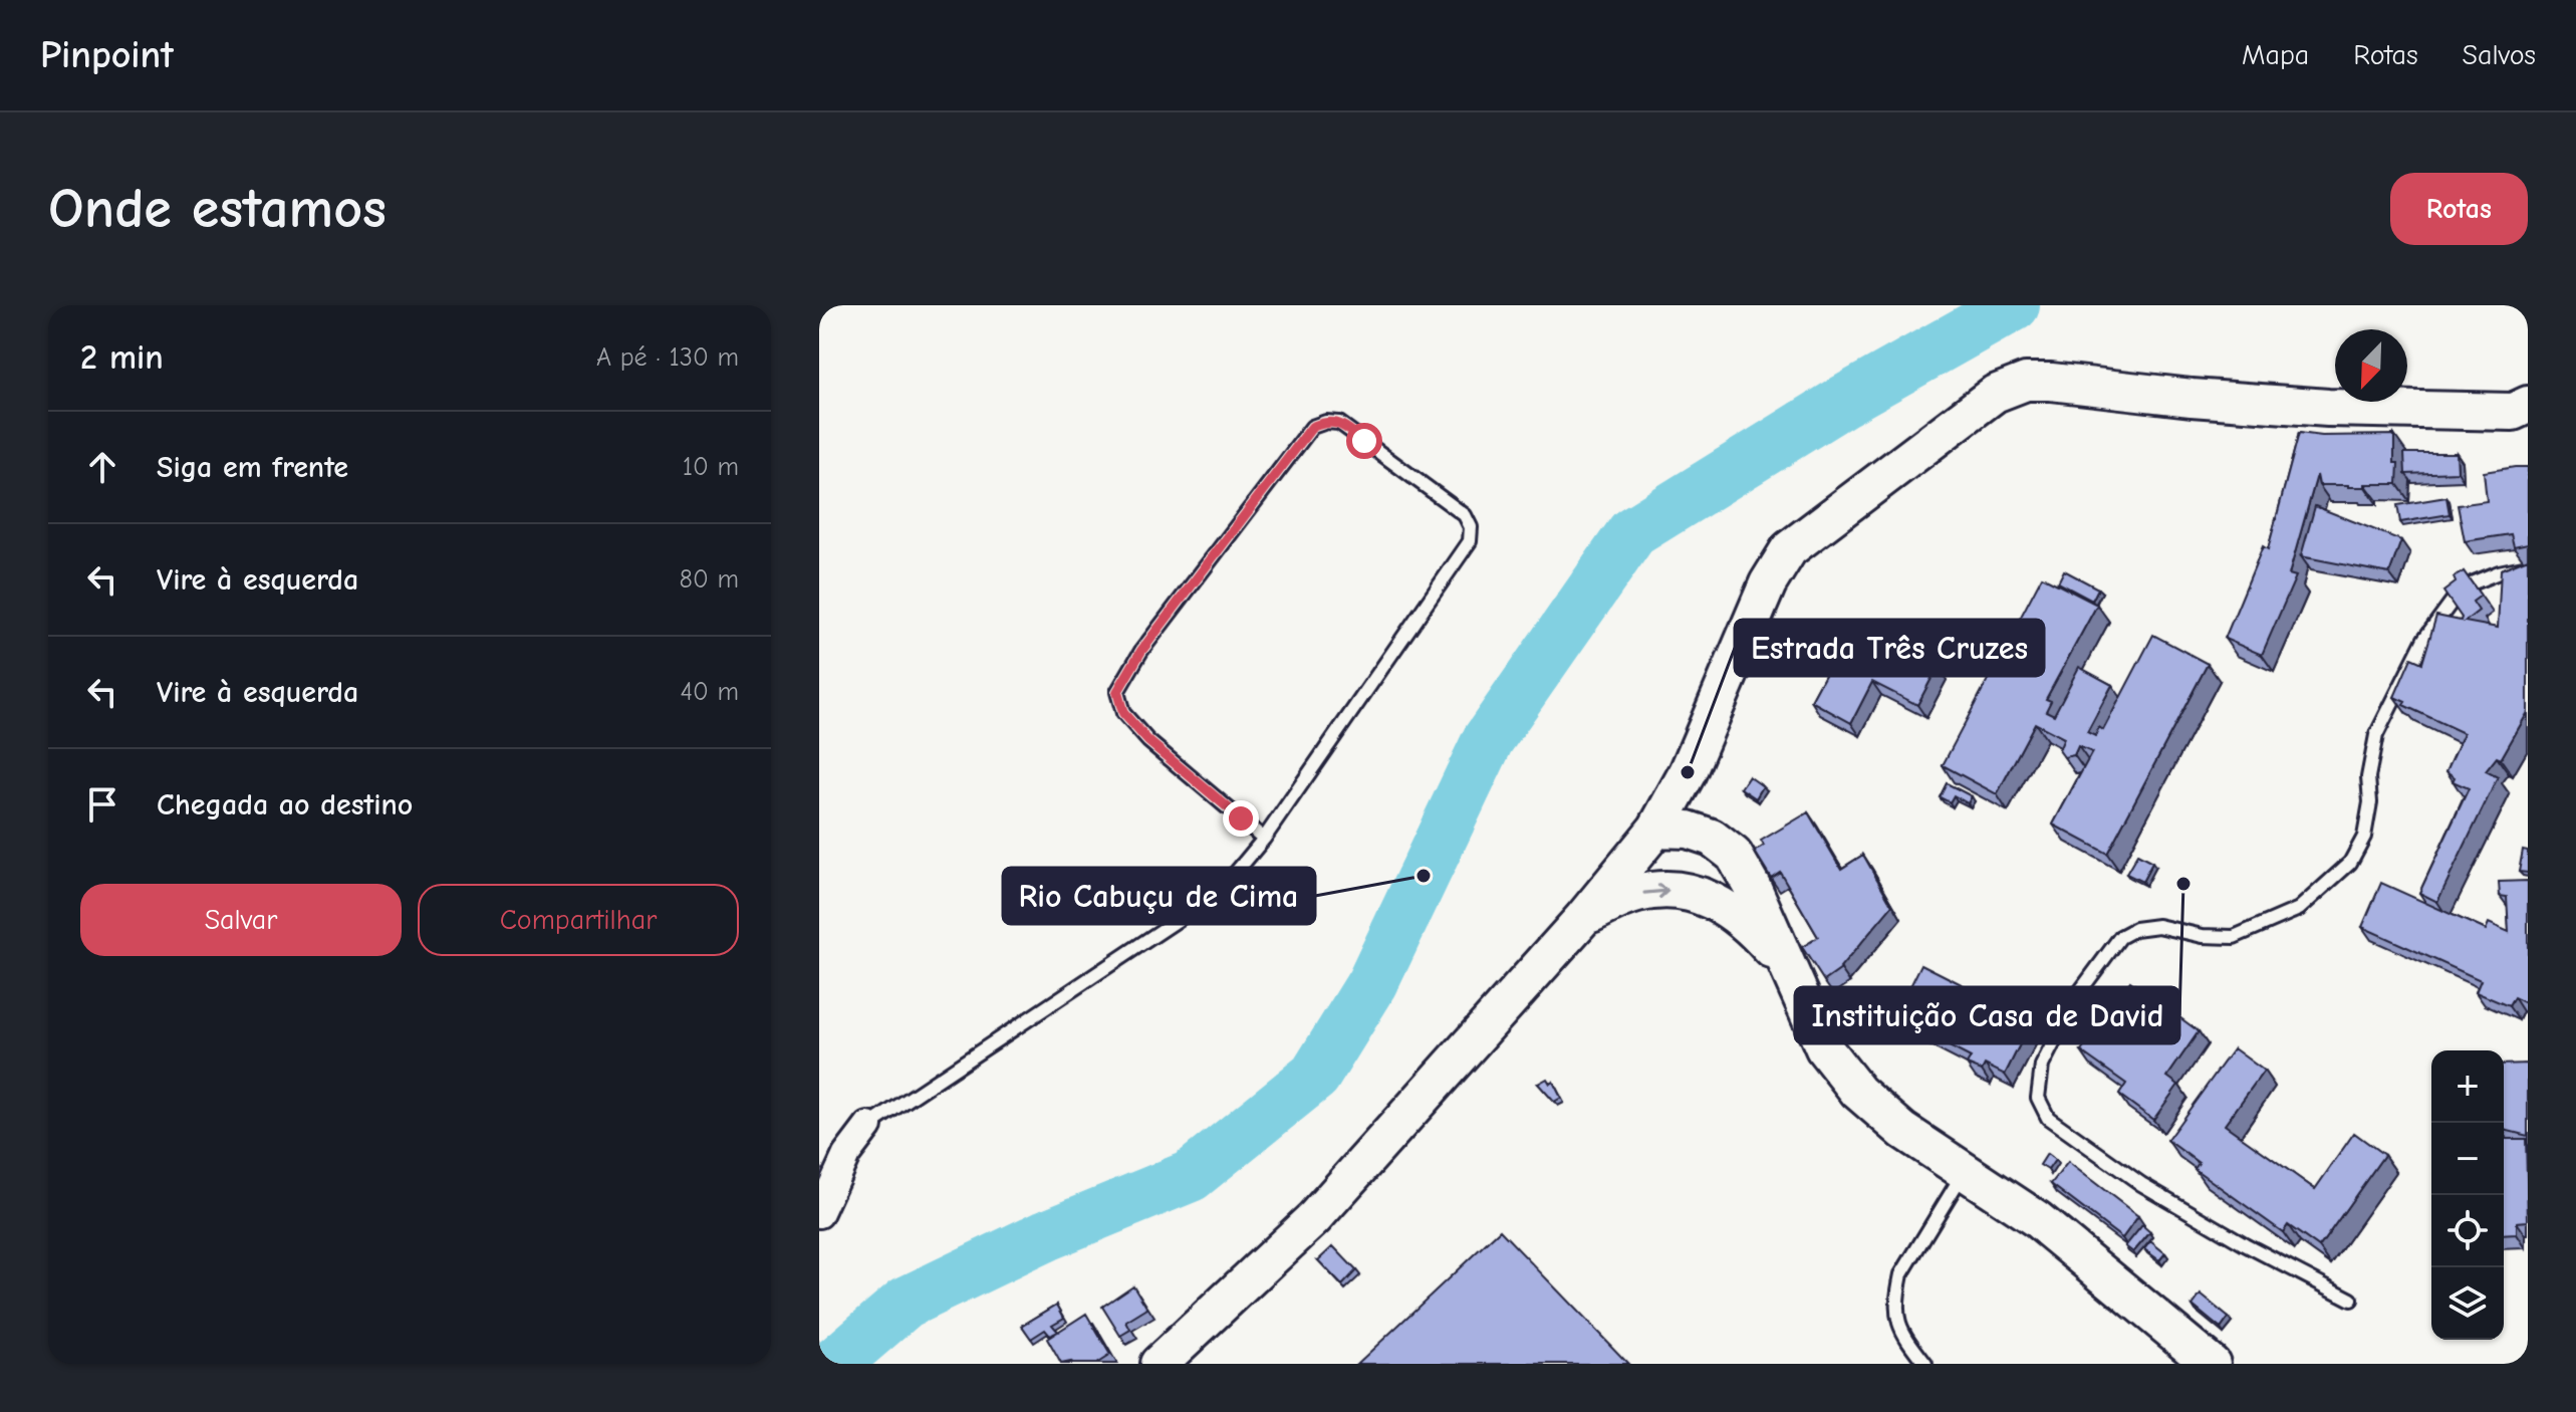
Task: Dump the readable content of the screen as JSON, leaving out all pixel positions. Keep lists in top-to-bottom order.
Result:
{
  "places": ["Estrada Três Cruzes", "Rio Cabuçu de Cima", "Instituição Casa de David"],
  "north": "bottom left",
  "page": {
    "header": "Pinpoint",
    "nav": ["Mapa", "Rotas", "Salvos"],
    "buttons": [
      "Rotas",
      ["Salvar", "Compartilhar"]
    ],
    "title": "Onde estamos",
    "heading": ["2 min", "A pé · 130 m"],
    "list": [
      ["Siga em frente", "10 m"],
      ["Vire à esquerda", "80 m"],
      ["Vire à esquerda", "40 m"],
      "Chegada ao destino"
    ],
    "map_buttons": ["+", "−"]
  }
}
